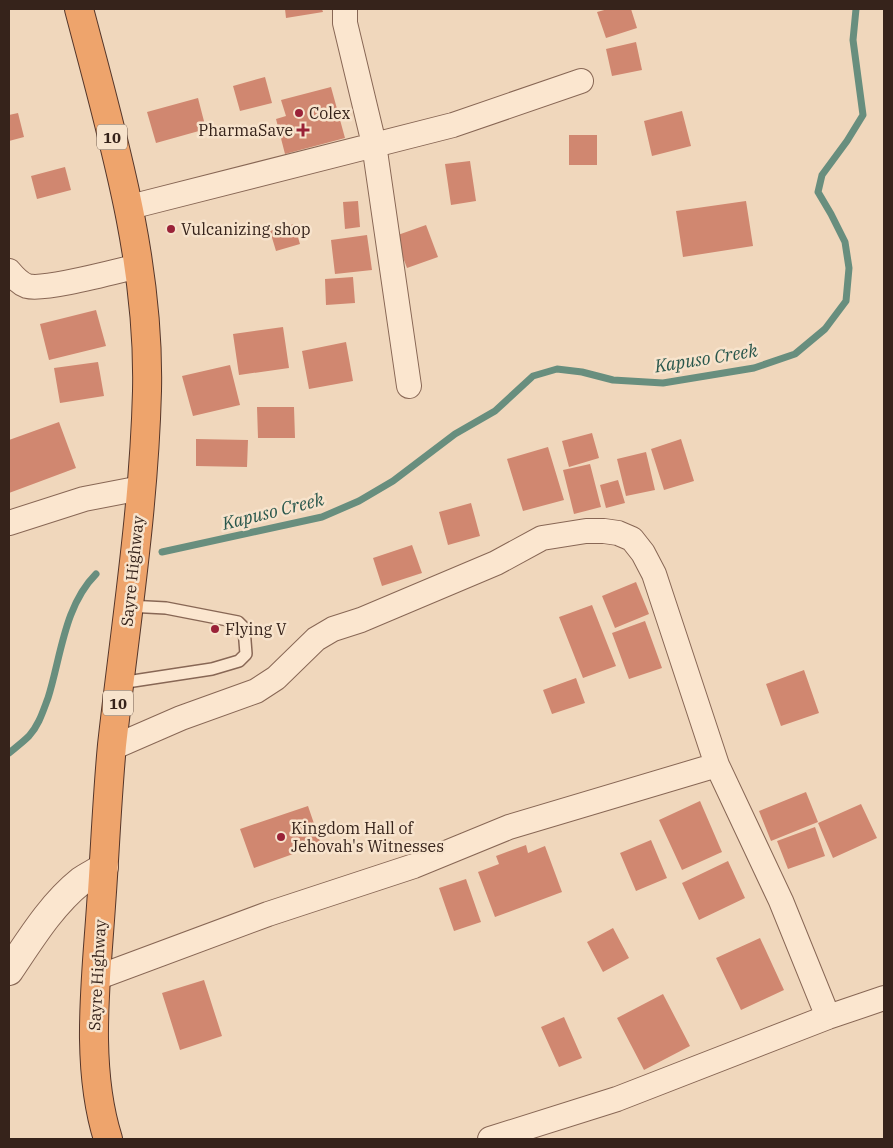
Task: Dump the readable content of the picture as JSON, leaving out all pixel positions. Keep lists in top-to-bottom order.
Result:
{
  "streets": {
    "highway": ["10", "Sayre Highway"]
  },
  "water": ["Kapuso Creek"],
  "places": {
    "other": [
      "Colex",
      "Vulcanizing shop",
      "Flying V",
      "Kingdom Hall of Jehovah's Witnesses"
    ],
    "health": ["PharmaSave"]
  }
}
